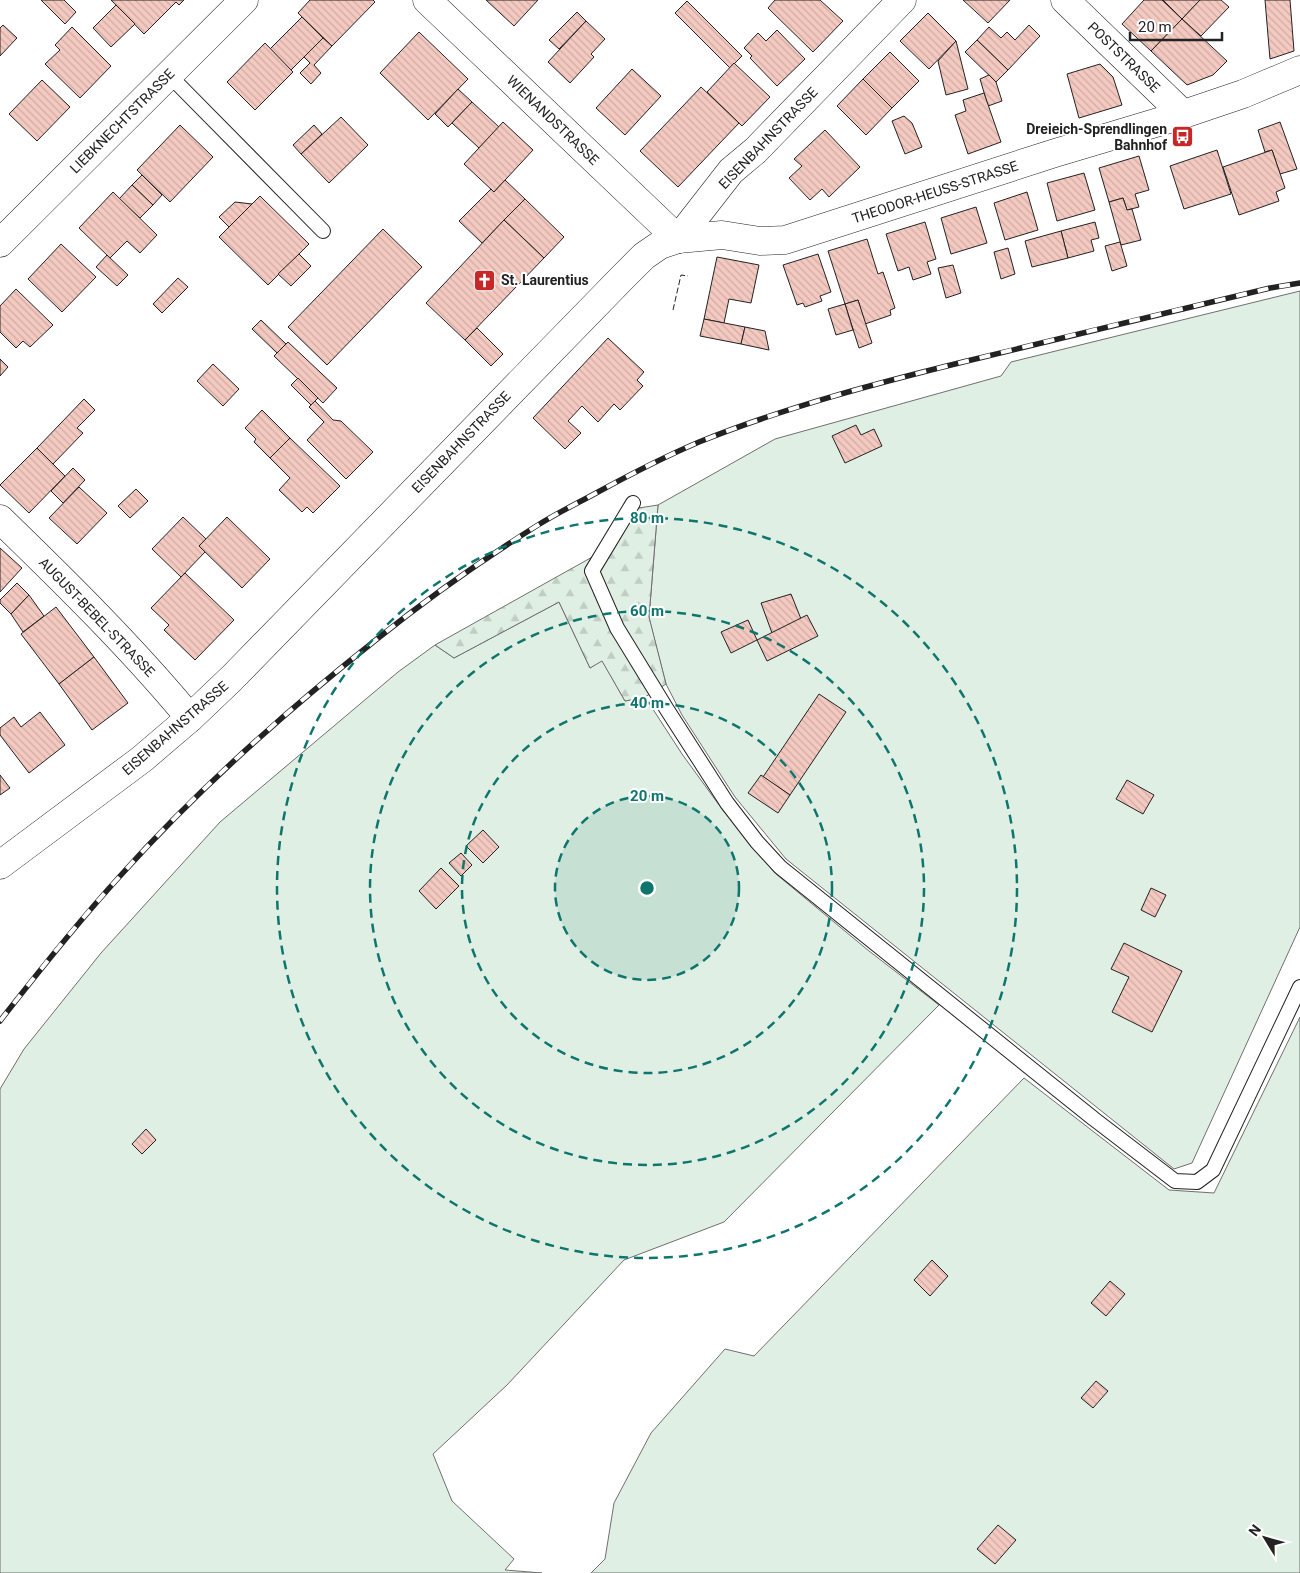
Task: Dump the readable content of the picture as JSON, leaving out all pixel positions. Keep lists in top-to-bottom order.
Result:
{
  "streets": {
    "main road": [
      "POSTSTRASSE",
      "WIENANDSTRASSE",
      "LIEBKNECHTSTRASSE",
      "EISENBAHNSTRASSE",
      "THEODOR-HEUSS-STRASSE",
      "AUGUST-BEBEL-STRASSE"
    ]
  },
  "crossings": [
    ["POSTSTRASSE", "THEODOR-HEUSS-STRASSE"],
    ["WIENANDSTRASSE", "EISENBAHNSTRASSE"],
    ["WIENANDSTRASSE", "THEODOR-HEUSS-STRASSE"],
    ["EISENBAHNSTRASSE", "THEODOR-HEUSS-STRASSE"],
    ["EISENBAHNSTRASSE", "AUGUST-BEBEL-STRASSE"]
  ],
  "places": {
    "bus stop": ["Dreieich-Sprendlingen Bahnhof"],
    "church": ["St. Laurentius"]
  },
  "scale_bar": "20 m",
  "north": "top left",
  "rings": [
    "80 m",
    "60 m",
    "40 m",
    "20 m"
  ]
}
